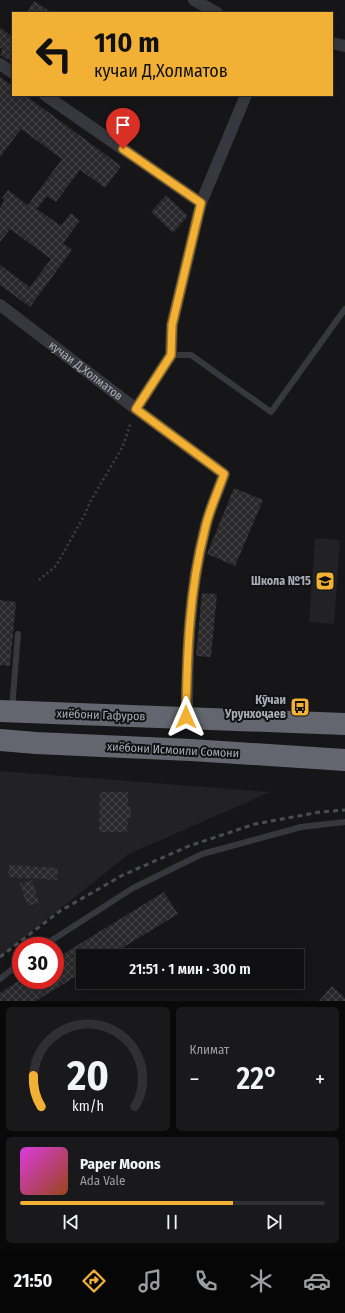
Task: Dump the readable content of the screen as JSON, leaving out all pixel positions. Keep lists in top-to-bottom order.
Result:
{
  "streets": {
    "highway": ["хиёбони Гафуров", "хиёбони Исмоили Сомони"],
    "street": ["кучаи Д,Холматов"]
  },
  "crossings": [
    ["кучаи Д,Холматов", "хиёбони Гафуров"]
  ],
  "places": {
    "school or university": ["Школа №15"],
    "bus stop": ["Кӯчаи Урунхоҷаев"]
  },
  "page": {
    "turn": ["110 m", "кучаи Д,Холматов"],
    "limit": "30",
    "trip": "21:51 · 1 мин · 300 m",
    "tile": "Климат",
    "heat": ["−", "22°", "+"],
    "song": ["Paper Moons", "Ada Vale"],
    "tabs": "21:50",
    "gauge": ["20", "km/h"]
  }
}
